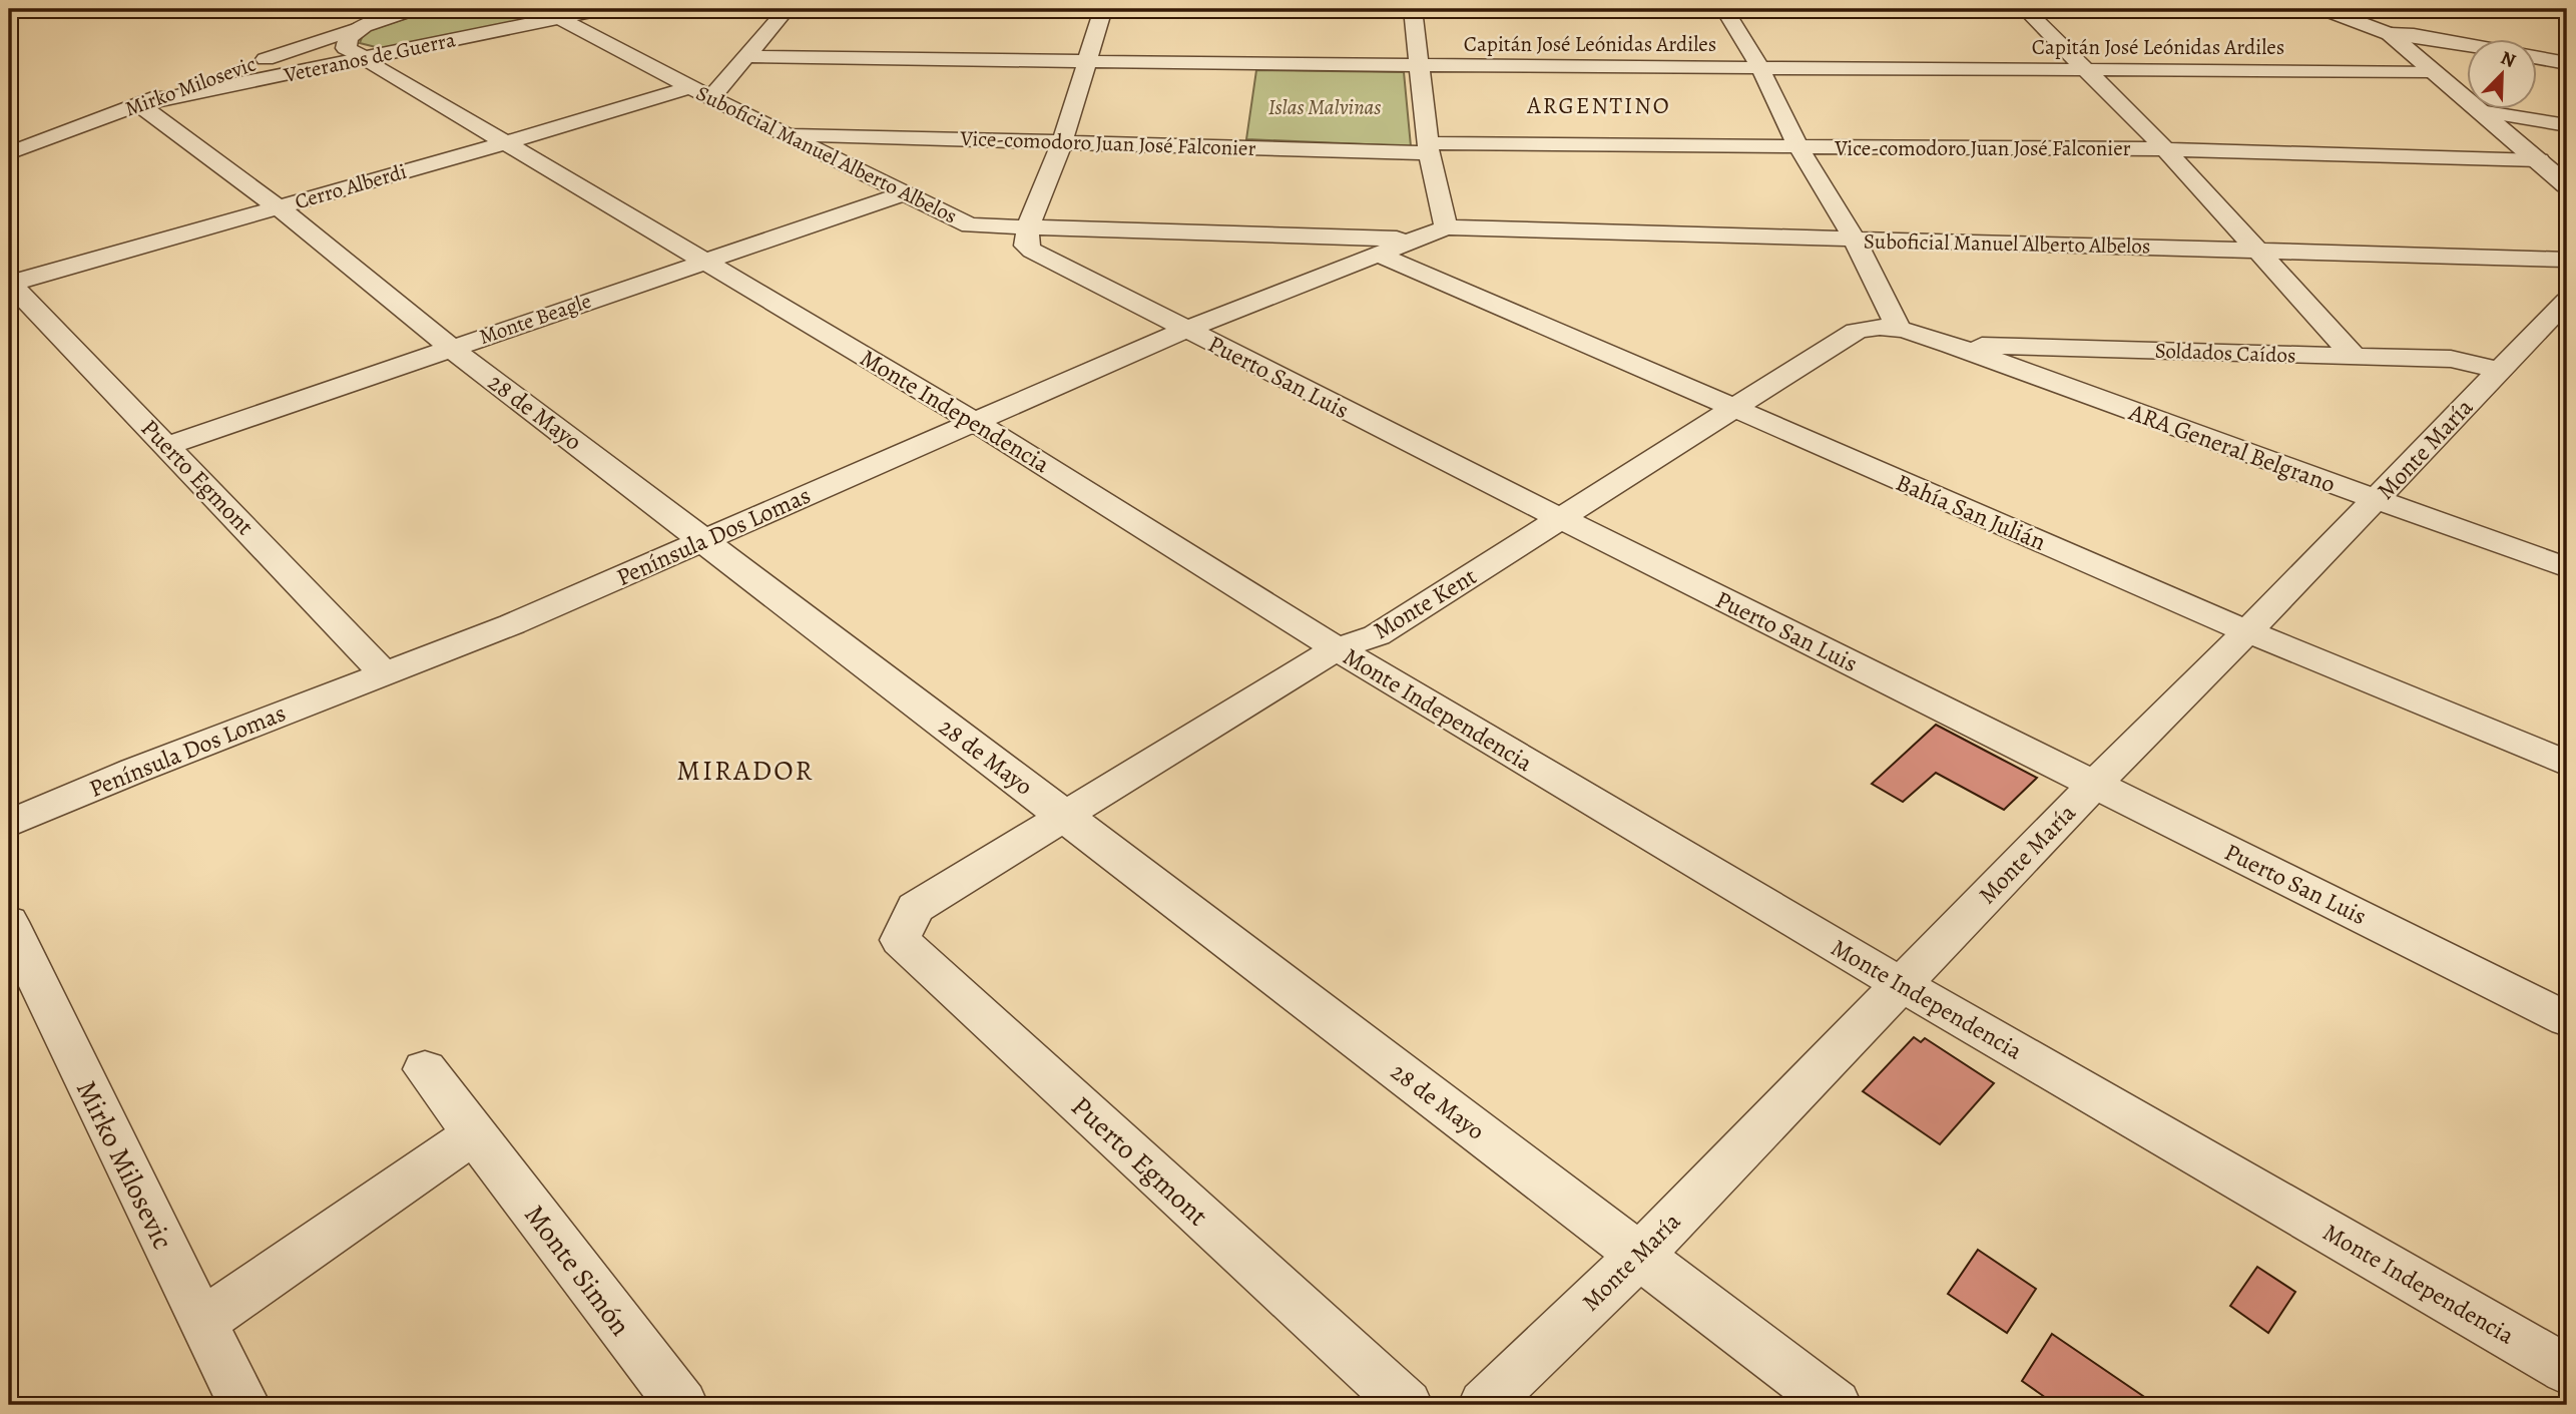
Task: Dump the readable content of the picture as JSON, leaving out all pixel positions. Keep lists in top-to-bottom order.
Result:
{
  "streets": {
    "street": [
      "Capitán José Leónidas Ardiles",
      "Veteranos de Guerra",
      "Mirko Milosevic",
      "Vice-comodoro Juan José Falconier",
      "Suboficial Manuel Alberto Albelos",
      "Cerro Alberdi",
      "Monte Beagle",
      "Soldados Caídos",
      "Puerto San Luis",
      "Monte Independencia",
      "28 de Mayo",
      "ARA General Belgrano",
      "Monte María",
      "Puerto Egmont",
      "Bahía San Julián",
      "Península Dos Lomas",
      "Monte Kent",
      "Monte Simón"
    ]
  },
  "crossings": [
    ["Veteranos de Guerra", "Mirko Milosevic"],
    ["Veteranos de Guerra", "Suboficial Manuel Alberto Albelos"],
    ["Veteranos de Guerra", "Monte Independencia"],
    ["Veteranos de Guerra", "28 de Mayo"],
    ["Mirko Milosevic", "Monte Independencia"],
    ["Mirko Milosevic", "28 de Mayo"],
    ["Vice-comodoro Juan José Falconier", "Suboficial Manuel Alberto Albelos"],
    ["Suboficial Manuel Alberto Albelos", "Cerro Alberdi"],
    ["Suboficial Manuel Alberto Albelos", "Monte Beagle"],
    ["Suboficial Manuel Alberto Albelos", "Puerto San Luis"],
    ["Suboficial Manuel Alberto Albelos", "Península Dos Lomas"],
    ["Cerro Alberdi", "Monte Independencia"],
    ["Cerro Alberdi", "28 de Mayo"],
    ["Cerro Alberdi", "Puerto Egmont"],
    ["Monte Beagle", "Monte Independencia"],
    ["Monte Beagle", "28 de Mayo"],
    ["Monte Beagle", "Puerto Egmont"],
    ["Soldados Caídos", "ARA General Belgrano"],
    ["Soldados Caídos", "Monte María"],
    ["Puerto San Luis", "Monte María"],
    ["Puerto San Luis", "Península Dos Lomas"],
    ["Puerto San Luis", "Monte Kent"],
    ["Monte Independencia", "Monte María"],
    ["Monte Independencia", "Península Dos Lomas"],
    ["Monte Independencia", "Monte Kent"],
    ["28 de Mayo", "Monte María"],
    ["28 de Mayo", "Península Dos Lomas"],
    ["28 de Mayo", "Monte Kent"],
    ["ARA General Belgrano", "Monte María"],
    ["ARA General Belgrano", "Monte Kent"],
    ["Monte María", "Bahía San Julián"],
    ["Puerto Egmont", "Península Dos Lomas"],
    ["Puerto Egmont", "Monte Kent"],
    ["Bahía San Julián", "Península Dos Lomas"],
    ["Bahía San Julián", "Monte Kent"]
  ],
  "districts": ["ARGENTINO", "MIRADOR"],
  "parks": ["Islas Malvinas"],
  "north": "top right"
}
